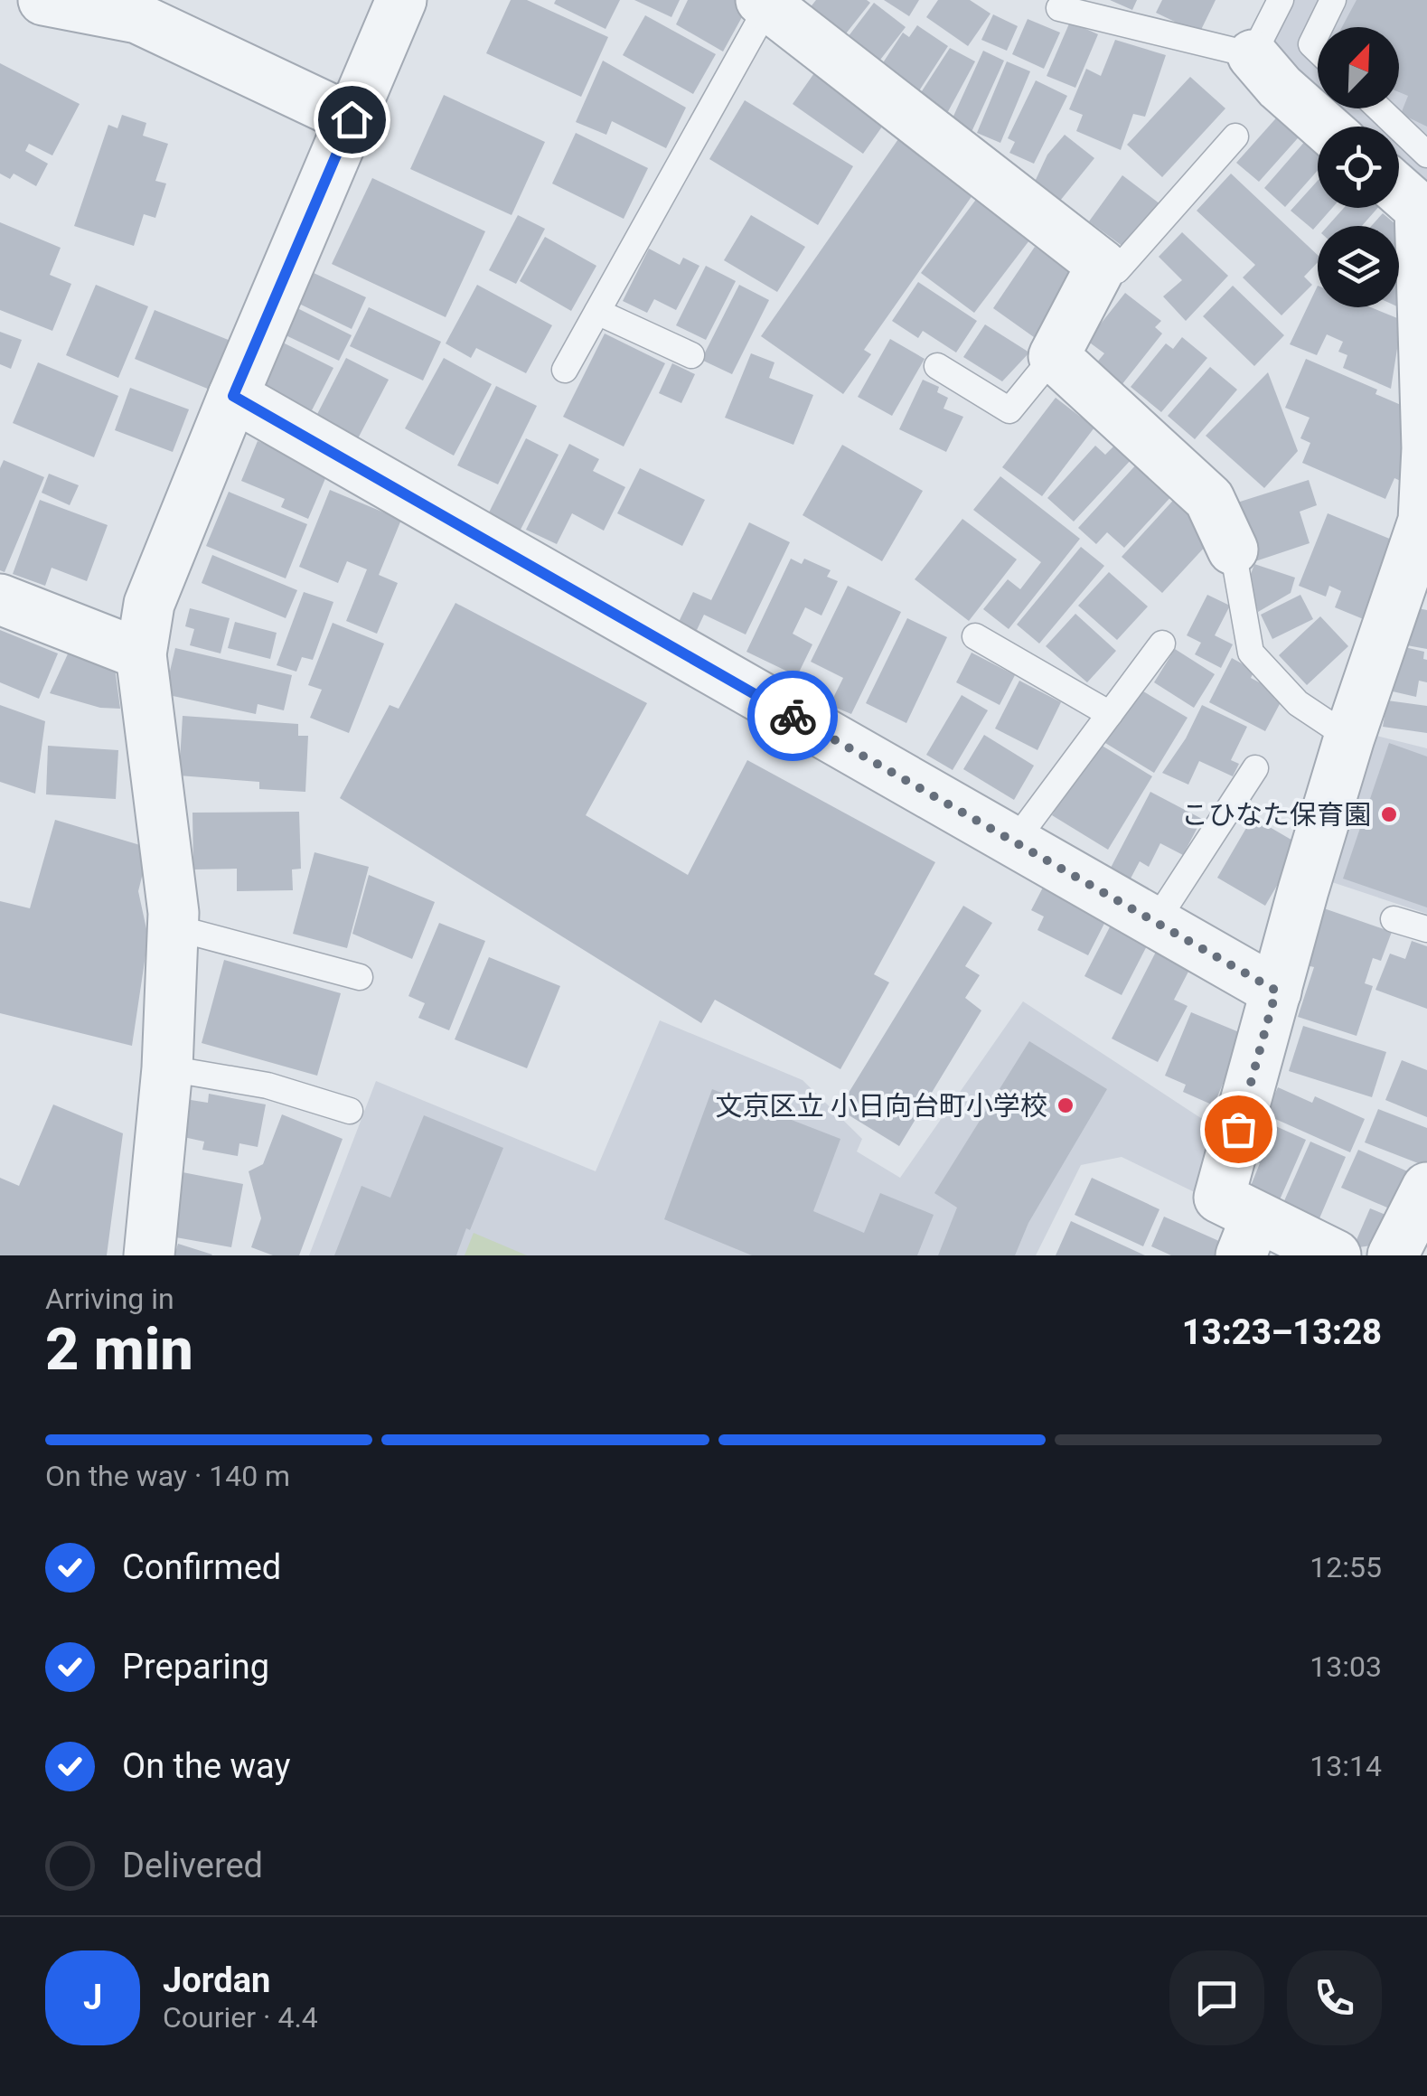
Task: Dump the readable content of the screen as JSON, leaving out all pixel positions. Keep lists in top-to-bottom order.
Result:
{
  "places": ["こひなた保育園", "文京区立 小日向台町小学校"],
  "north": "top right",
  "page": {
    "heading": ["2 min", "Arriving in", "13:23–13:28"],
    "panel": ["Jordan", "Courier · 4.4"],
    "bar": "On the way · 140 m",
    "list": [
      ["Confirmed", "12:55"],
      ["Preparing", "13:03"],
      ["On the way", "13:14"],
      "Delivered"
    ],
    "round": "J"
  }
}
